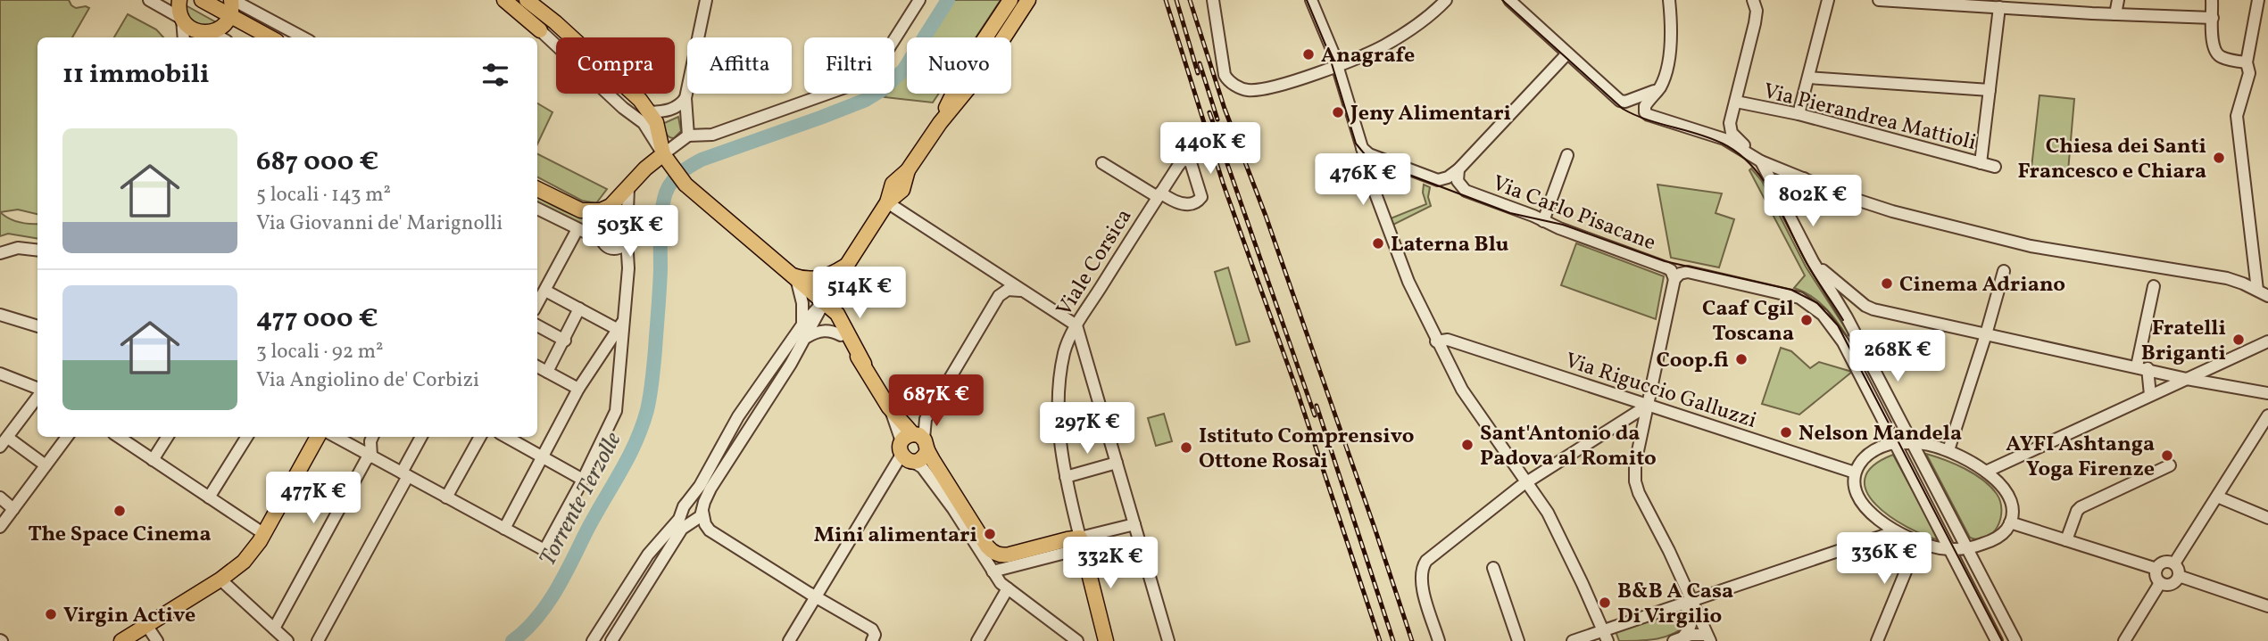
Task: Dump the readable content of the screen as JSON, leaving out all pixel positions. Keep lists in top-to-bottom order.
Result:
{
  "streets": {
    "main road": ["Viale Corsica"],
    "street": ["Via Pierandrea Mattioli", "Via Carlo Pisacane", "Via Riguccio Galluzzi"]
  },
  "water": ["Torrente Terzolle"],
  "places": [
    "Anagrafe",
    "Jeny Alimentari",
    "Chiesa dei Santi Francesco e Chiara",
    "Laterna Blu",
    "Cinema Adriano",
    "Caaf Cgil Toscana",
    "Fratelli Briganti",
    "Coop.fi",
    "Nelson Mandela",
    "Sant'Antonio da Padova al Romito",
    "Istituto Comprensivo Ottone Rosai",
    "AYFI Ashtanga Yoga Firenze",
    "The Space Cinema",
    "Mini alimentari",
    "B&B A Casa Di Virgilio",
    "Virgin Active"
  ],
  "page": {
    "chip": [
      "Compra",
      "Affitta",
      "Filtri",
      "Nuovo"
    ],
    "heading": "11 immobili",
    "list": [
      {
        "name": "687 000 €",
        "note": "5 locali · 143 m² · Via Giovanni de' Marignolli"
      },
      {
        "name": "477 000 €",
        "note": "3 locali · 92 m² · Via Angiolino de' Corbizi"
      }
    ],
    "price": [
      "440K €",
      "476K €",
      "802K €",
      "503K €",
      "514K €",
      "268K €",
      "687K €",
      "297K €",
      "477K €",
      "336K €",
      "332K €"
    ]
  }
}
